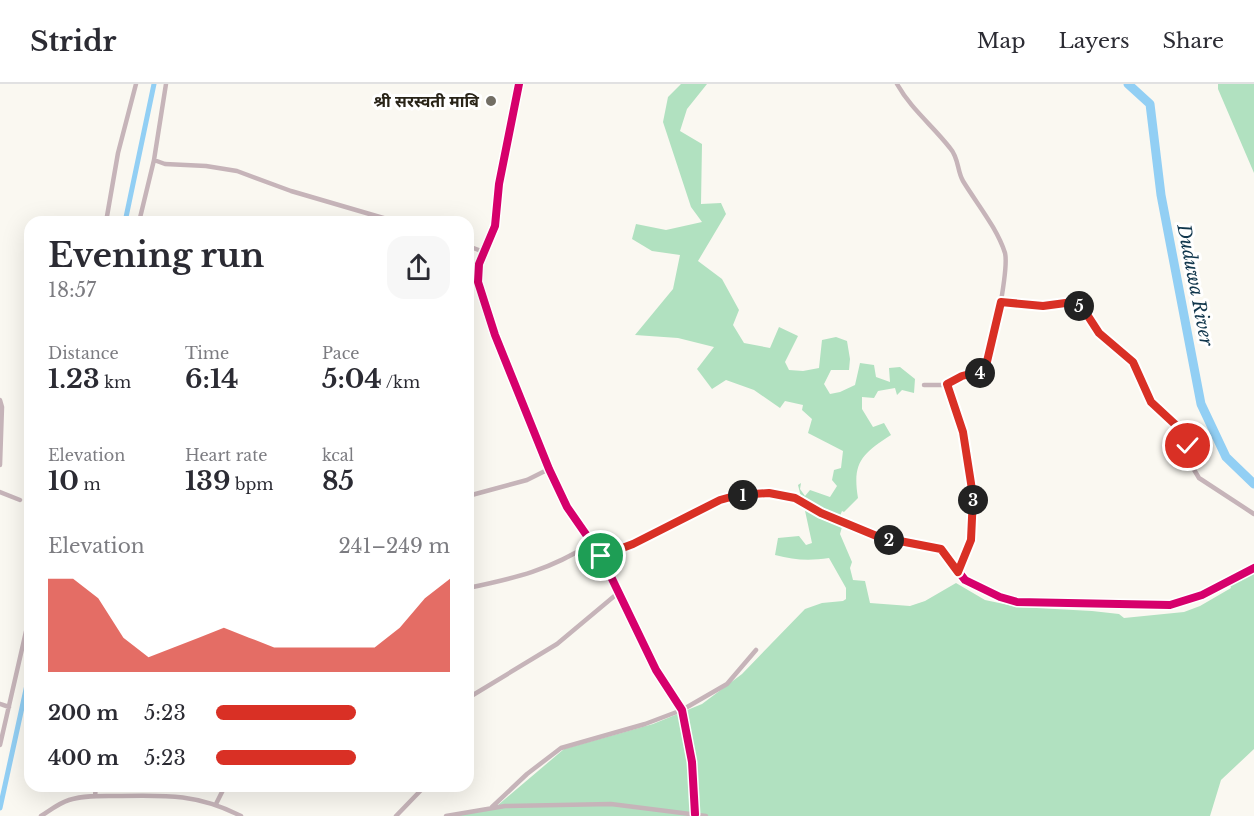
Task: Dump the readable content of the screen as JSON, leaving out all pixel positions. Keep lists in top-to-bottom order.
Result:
{
  "water": ["Duduwa River"],
  "places": ["श्री सरस्वती माबि"],
  "page": {
    "header": "Stridr",
    "nav": ["Map", "Layers", "Share"],
    "heading": ["Evening run", "18:57"],
    "pins": [
      "5",
      "4",
      "1",
      "3",
      "2"
    ],
    "stats": [
      ["Distance", "1.23 km"],
      ["Time", "6:14"],
      ["Pace", "5:04 /km"],
      ["Elevation", "10 m"],
      ["Heart rate", "139 bpm"],
      ["kcal", "85"]
    ],
    "chart": ["Elevation", "241–249 m"],
    "list": [
      {
        "name": "200 m",
        "note": "5:23"
      },
      {
        "name": "400 m",
        "note": "5:23"
      }
    ]
  }
}
